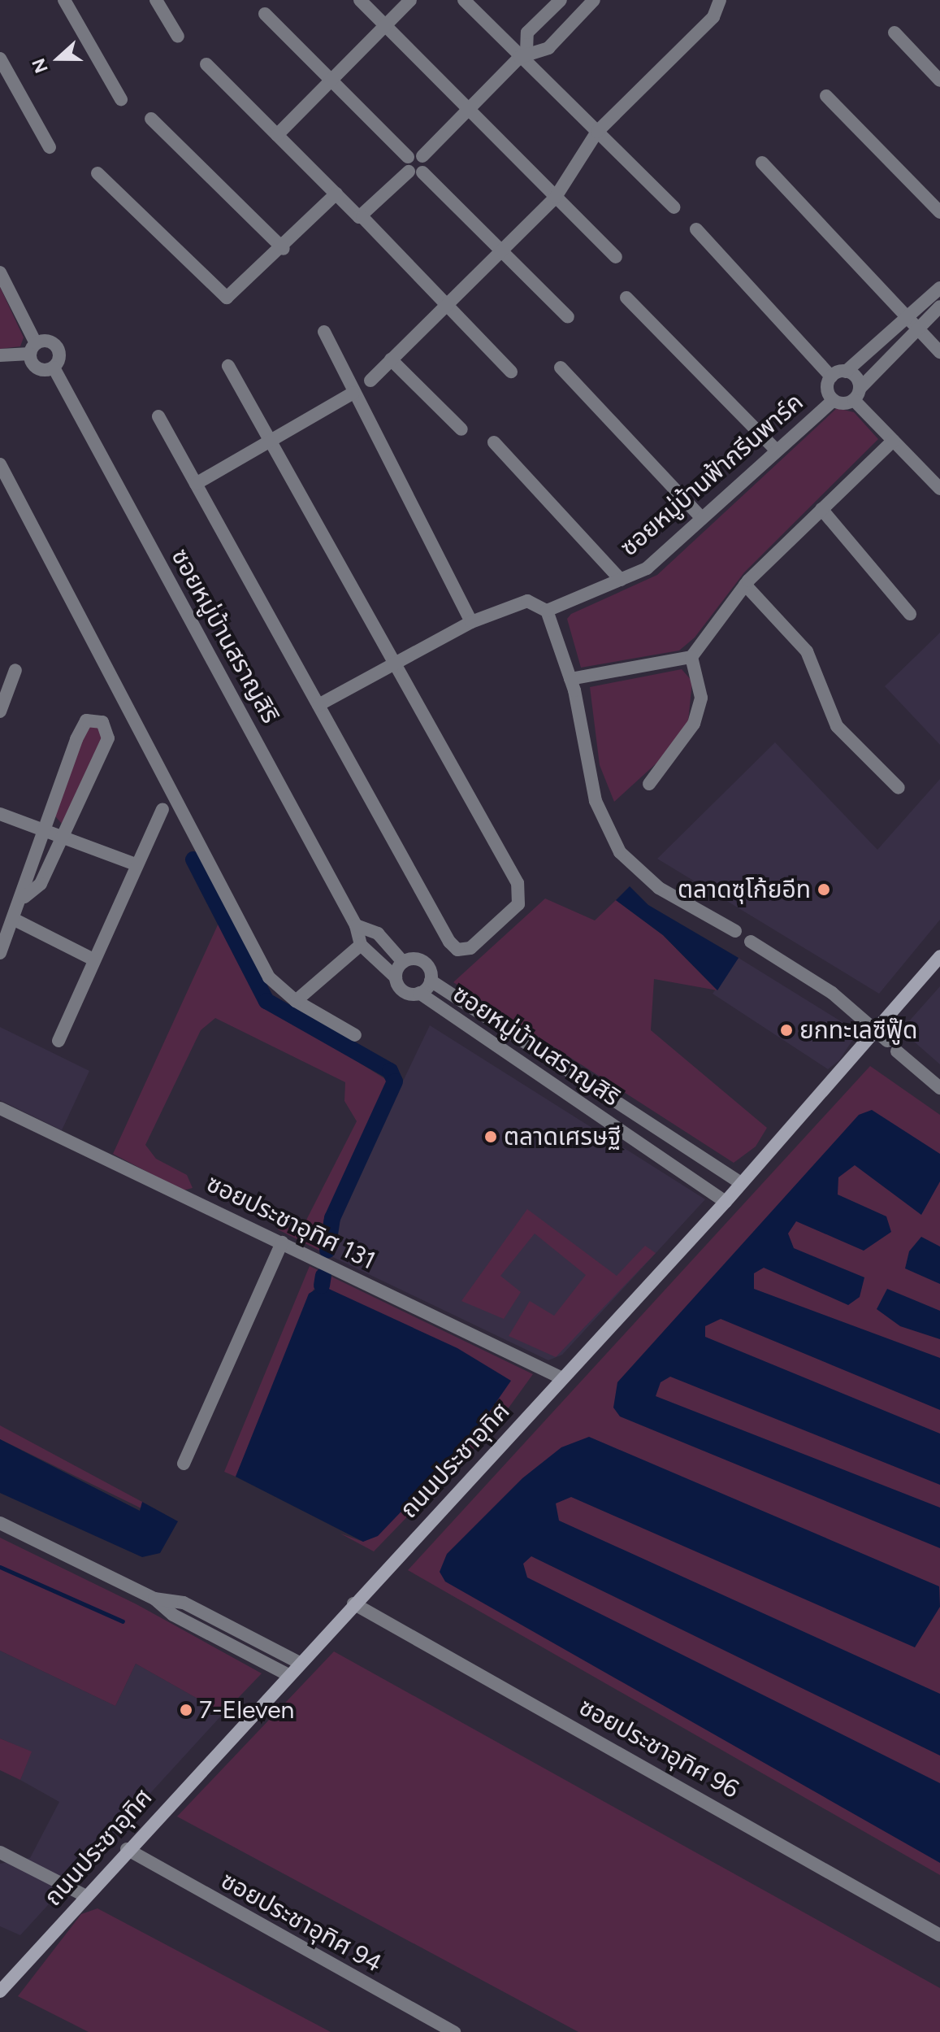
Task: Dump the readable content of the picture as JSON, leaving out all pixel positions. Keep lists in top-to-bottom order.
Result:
{
  "streets": {
    "main road": ["ถนนประชาอุทิศ"],
    "street": [
      "ซอยหมู่บ้านฟ้ากรีนพาร์ค",
      "ซอยหมู่บ้านสราญสิริ",
      "ซอยประชาอุทิศ 131",
      "ซอยประชาอุทิศ 96",
      "ซอยประชาอุทิศ 94"
    ]
  },
  "crossings": [
    ["ซอยหมู่บ้านสราญสิริ", "ถนนประชาอุทิศ"],
    ["ซอยประชาอุทิศ 131", "ถนนประชาอุทิศ"],
    ["ถนนประชาอุทิศ", "ซอยประชาอุทิศ 96"],
    ["ถนนประชาอุทิศ", "ซอยประชาอุทิศ 94"]
  ],
  "places": [
    "ตลาดซุโก้ยอีท",
    "ยกทะเลซีฟู๊ด",
    "ตลาดเศรษฐี",
    "7-Eleven"
  ],
  "north": "left"
}
